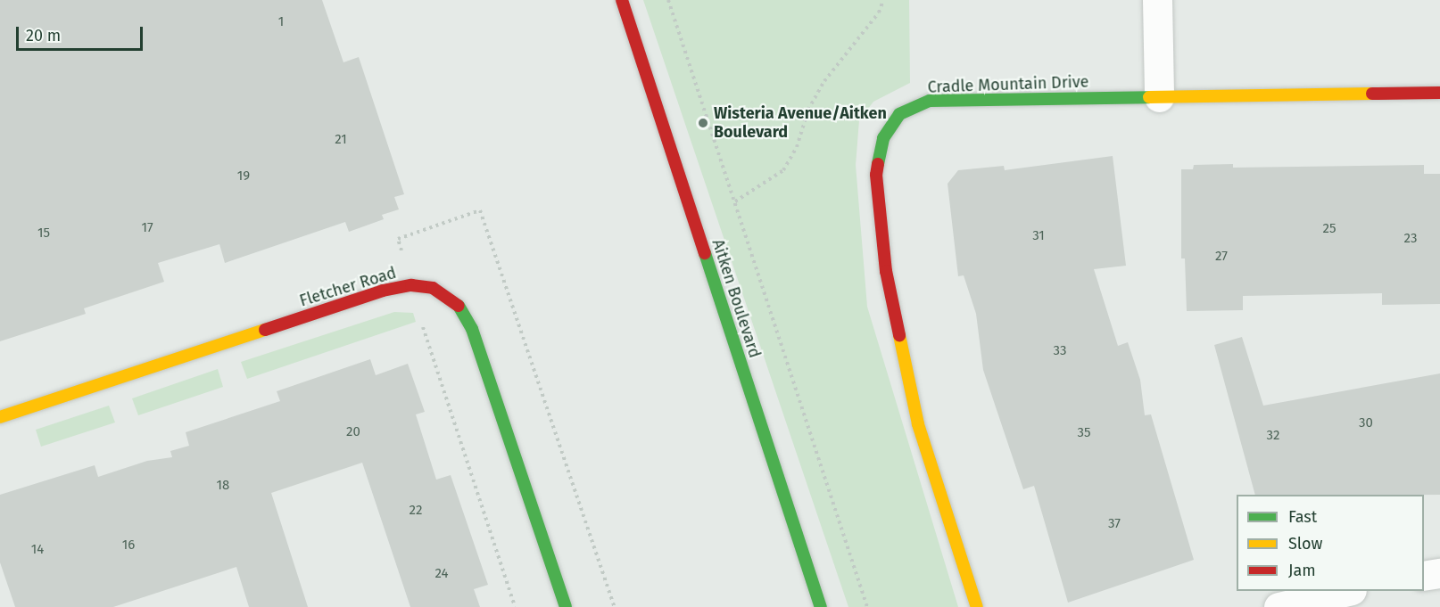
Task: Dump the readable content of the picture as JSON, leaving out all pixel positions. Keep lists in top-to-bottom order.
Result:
{
  "streets": {
    "street": ["Cradle Mountain Drive", "Fletcher Road", "Aitken Boulevard"]
  },
  "places": ["Wisteria Avenue/Aitken Boulevard"],
  "house_numbers": [
    "1",
    "21",
    "19",
    "17",
    "25",
    "15",
    "31",
    "23",
    "27",
    "33",
    "30",
    "20",
    "35",
    "32",
    "18",
    "22",
    "37",
    "16",
    "14",
    "24"
  ],
  "legend": ["Fast", "Slow", "Jam"],
  "scale_bar": "20 m"
}
